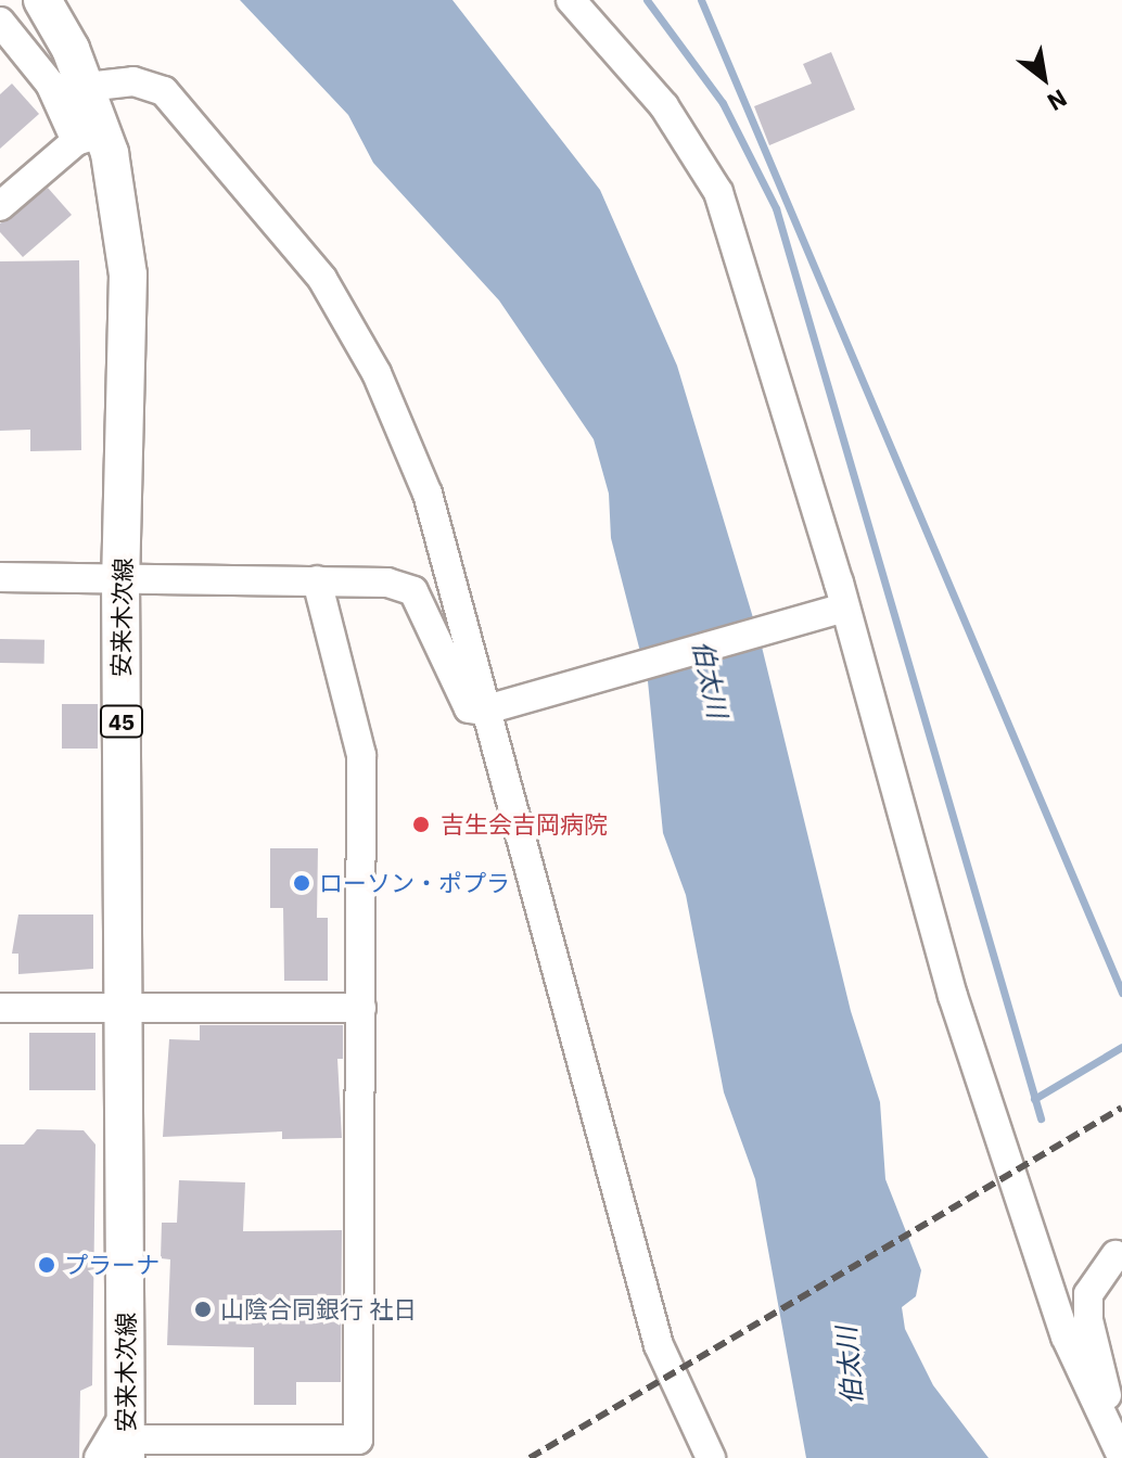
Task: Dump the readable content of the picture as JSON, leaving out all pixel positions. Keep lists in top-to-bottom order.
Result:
{
  "streets": {
    "main road": ["安来木次線", "45"]
  },
  "water": ["伯太川"],
  "places": [
    "吉生会吉岡病院",
    "ローソン・ポプラ",
    "プラーナ",
    "山陰合同銀行 社日"
  ],
  "north": "bottom right"
}
